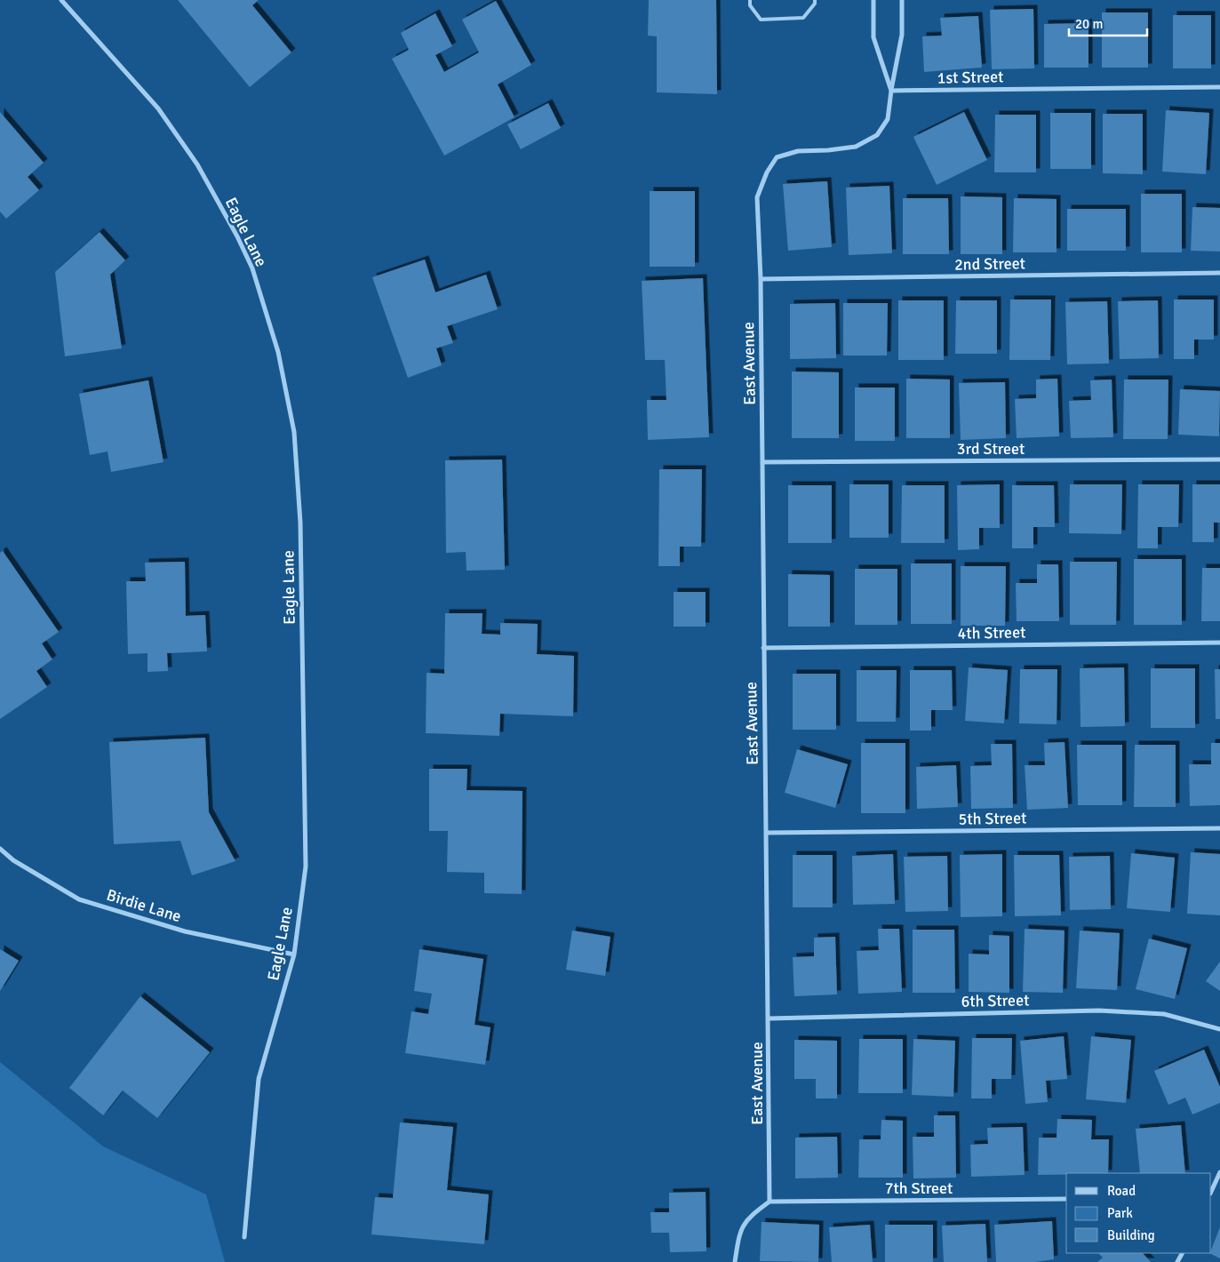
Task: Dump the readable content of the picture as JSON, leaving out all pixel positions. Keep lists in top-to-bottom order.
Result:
{
  "streets": {
    "street": [
      "1st Street",
      "Eagle Lane",
      "2nd Street",
      "East Avenue",
      "3rd Street",
      "4th Street",
      "5th Street",
      "Birdie Lane",
      "6th Street",
      "7th Street"
    ]
  },
  "crossings": [
    ["1st Street", "East Avenue"],
    ["Eagle Lane", "Birdie Lane"],
    ["2nd Street", "East Avenue"],
    ["East Avenue", "3rd Street"],
    ["East Avenue", "4th Street"],
    ["East Avenue", "5th Street"],
    ["East Avenue", "6th Street"],
    ["East Avenue", "7th Street"]
  ],
  "legend": ["Road", "Park", "Building"],
  "scale_bar": "20 m"
}
